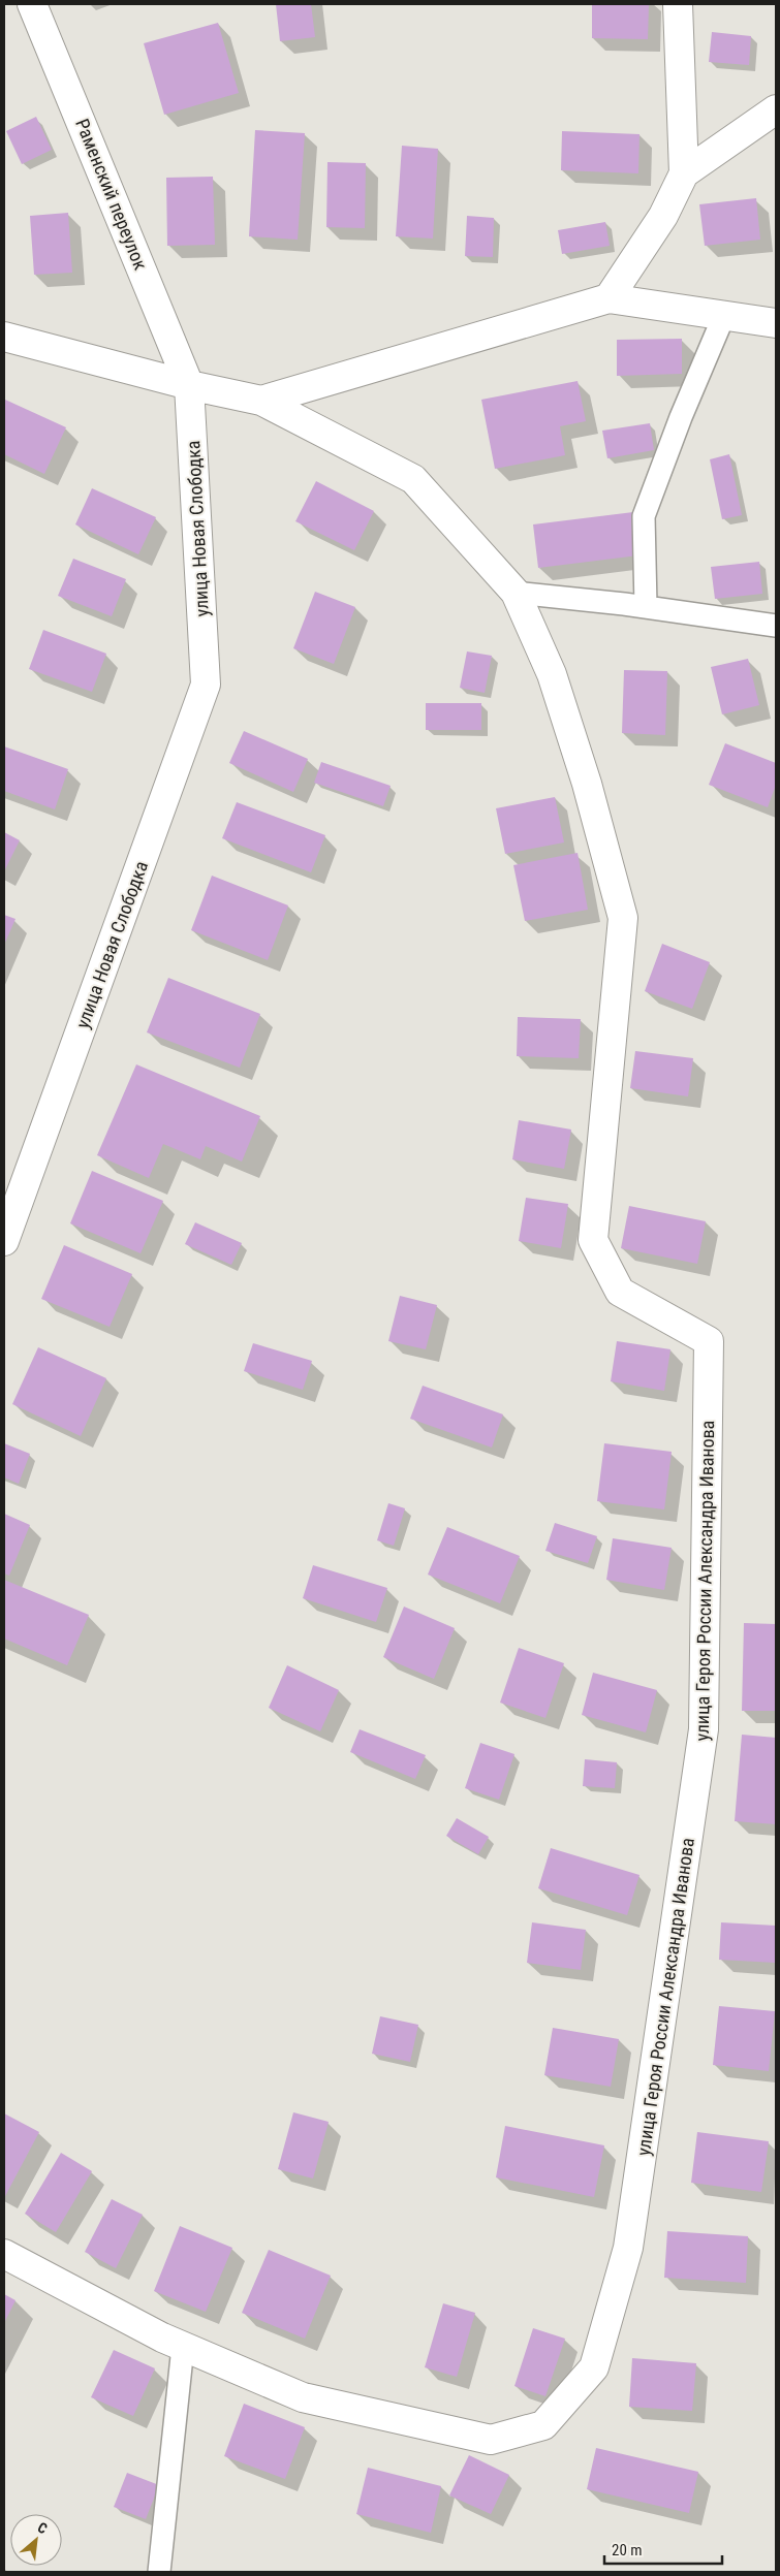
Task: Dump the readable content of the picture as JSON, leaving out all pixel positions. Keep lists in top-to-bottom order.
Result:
{
  "streets": {
    "street": ["Раменский переулок", "улица Новая Слободка", "улица Героя России Александра Иванова"]
  },
  "crossings": [
    ["Раменский переулок", "улица Новая Слободка"]
  ],
  "scale_bar": "20 m",
  "north": "top right"
}
